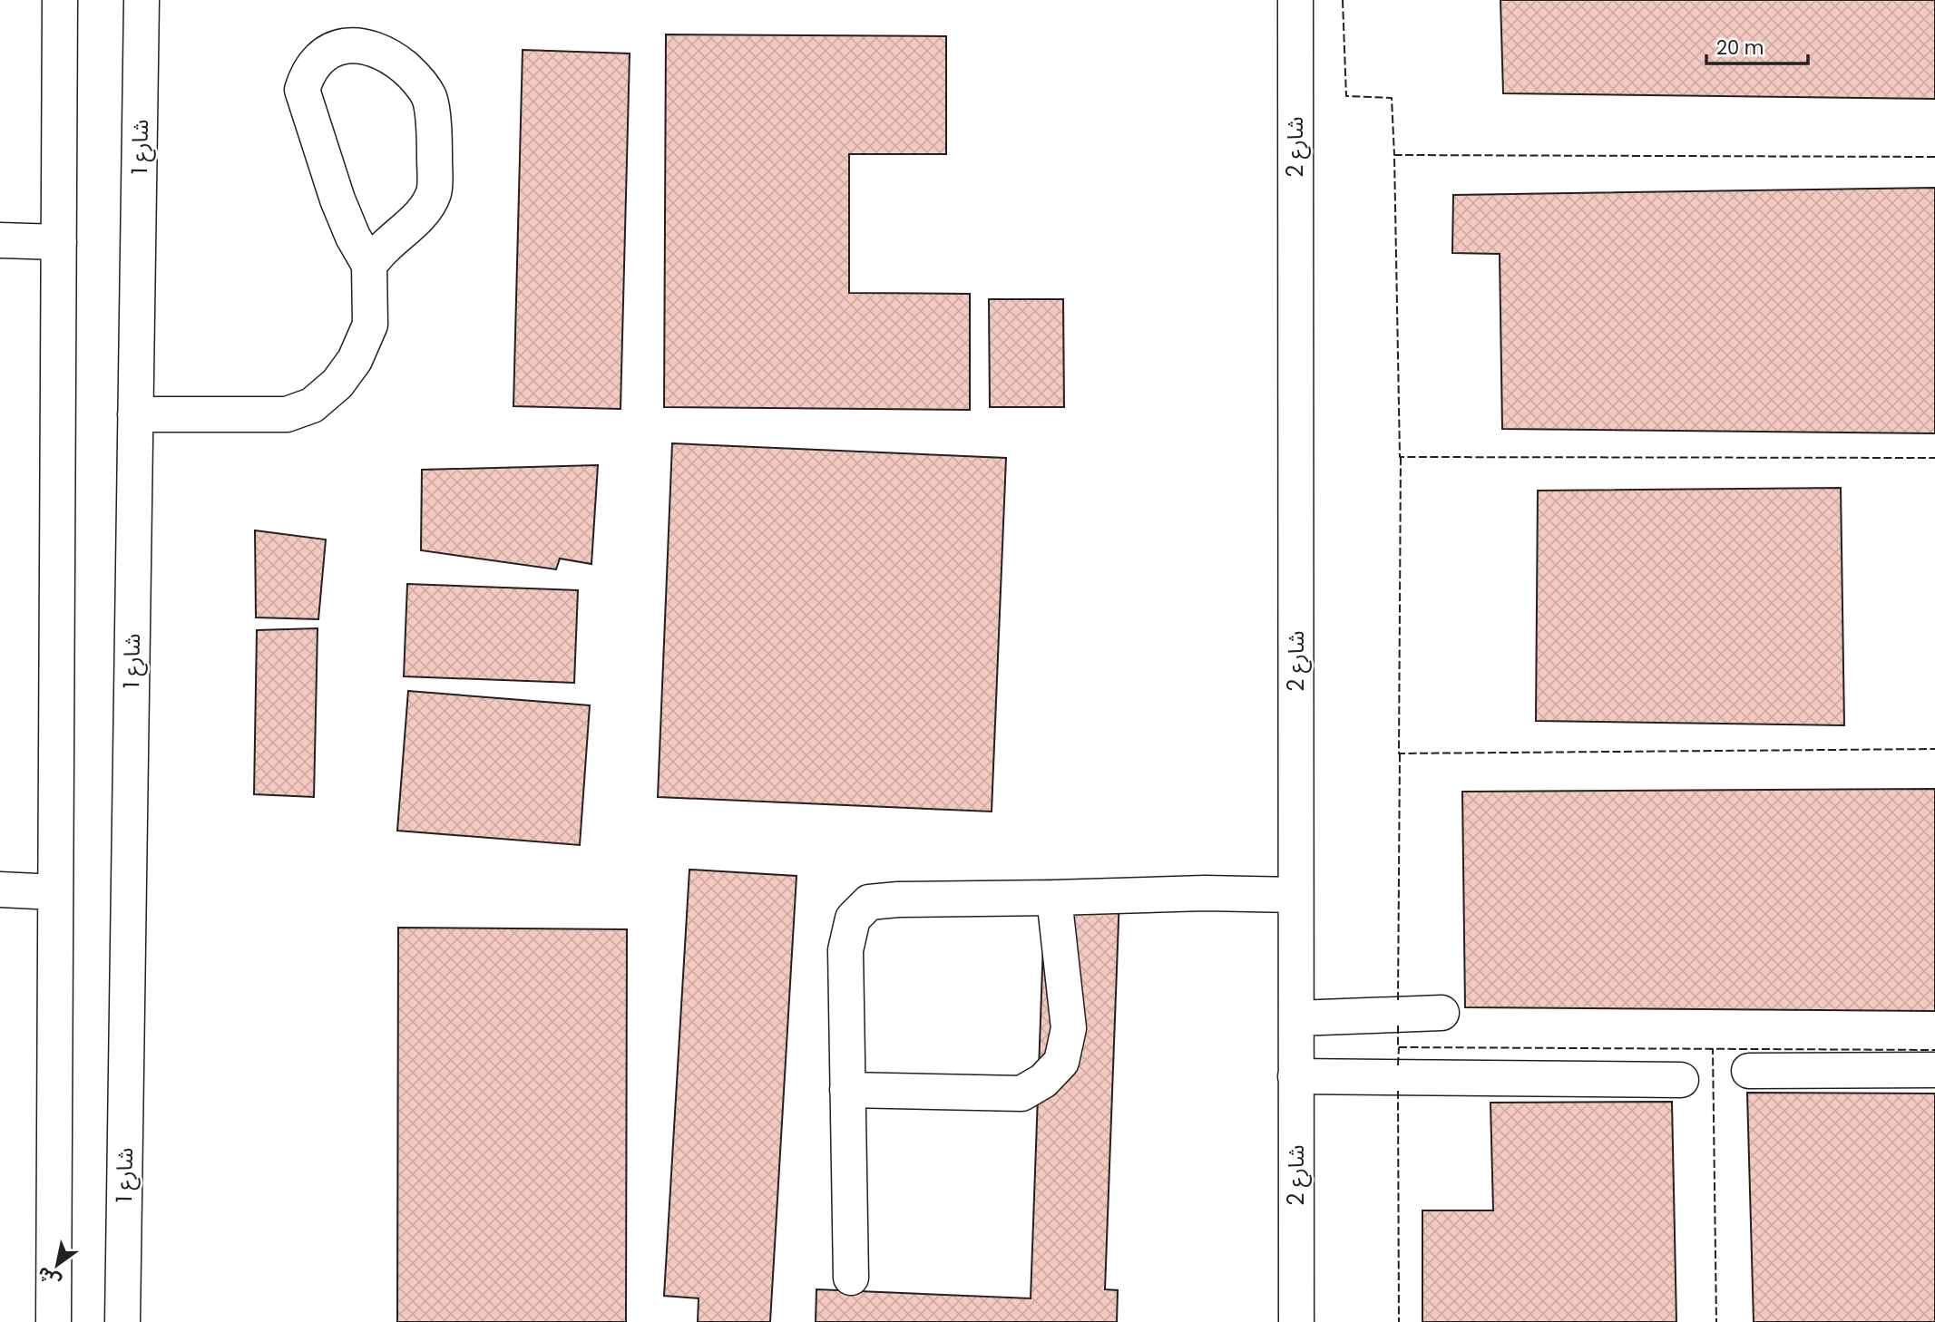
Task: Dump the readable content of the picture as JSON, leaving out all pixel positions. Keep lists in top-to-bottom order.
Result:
{
  "streets": {
    "street": ["شارع 1", "شارع 2"]
  },
  "scale_bar": "20 m",
  "north": "bottom left"
}
